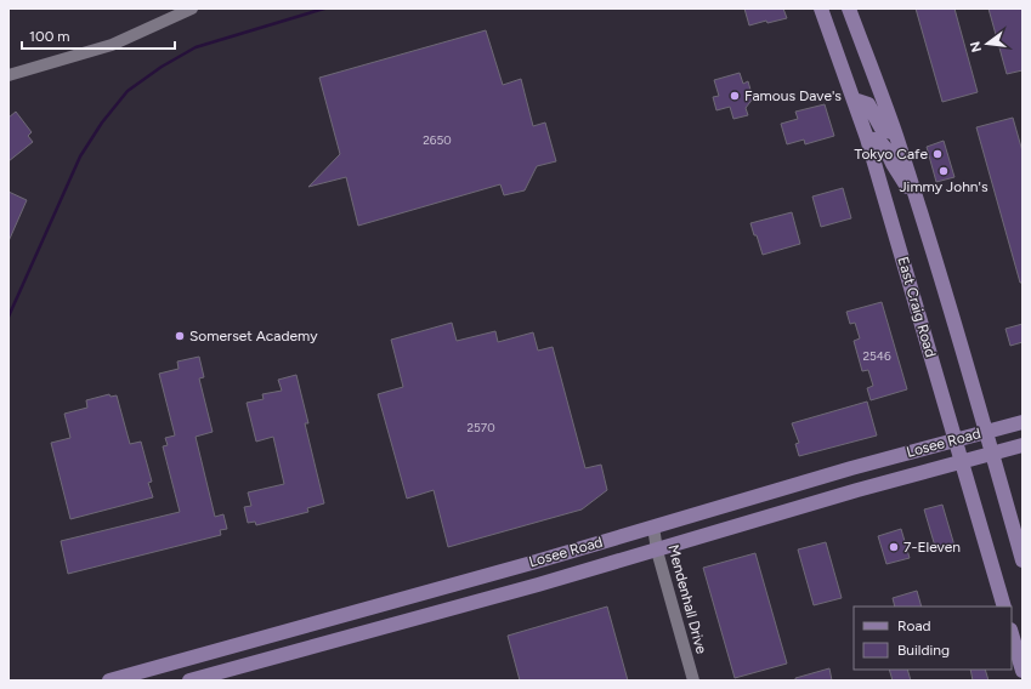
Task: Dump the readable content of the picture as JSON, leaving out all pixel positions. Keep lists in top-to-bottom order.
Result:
{
  "streets": {
    "main road": ["East Craig Road", "Losee Road"],
    "street": ["Mendenhall Drive"]
  },
  "crossings": [
    ["East Craig Road", "Losee Road"],
    ["Losee Road", "Mendenhall Drive"]
  ],
  "places": [
    "Famous Dave's",
    "Tokyo Cafe",
    "Jimmy John's",
    "Somerset Academy",
    "7-Eleven"
  ],
  "house_numbers": ["2650", "2546", "2570"],
  "legend": ["Road", "Building"],
  "scale_bar": "100 m",
  "north": "left"
}
